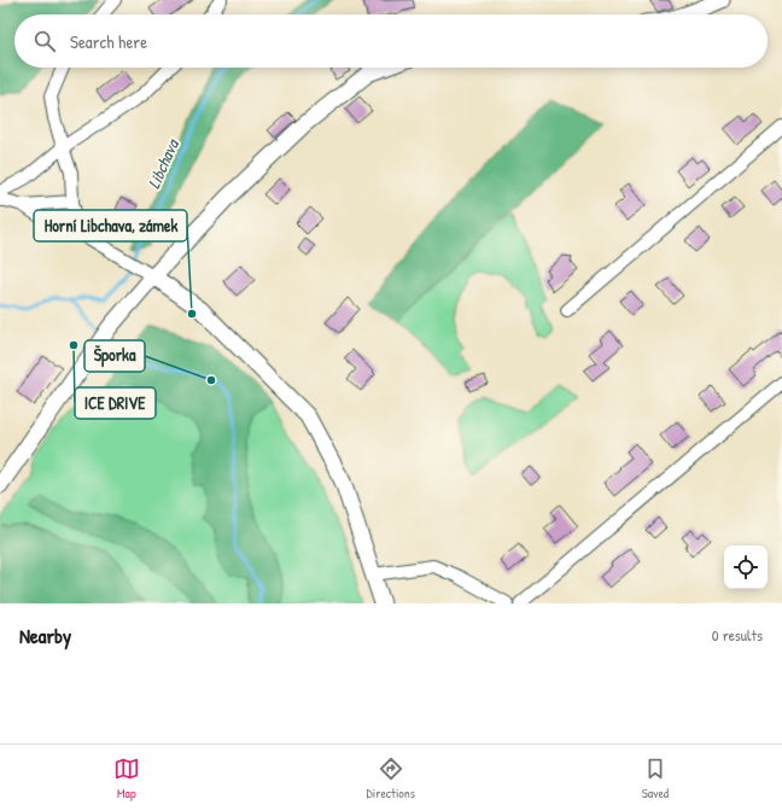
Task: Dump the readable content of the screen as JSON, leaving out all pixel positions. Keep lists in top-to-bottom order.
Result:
{
  "water": ["Libchava"],
  "places": ["Horní Libchava, zámek", "ICE DRIVE", "Šporka"],
  "page": {
    "search": "Search here",
    "heading": ["Nearby", "0 results"],
    "nav": ["Map", "Directions", "Saved"]
  }
}
